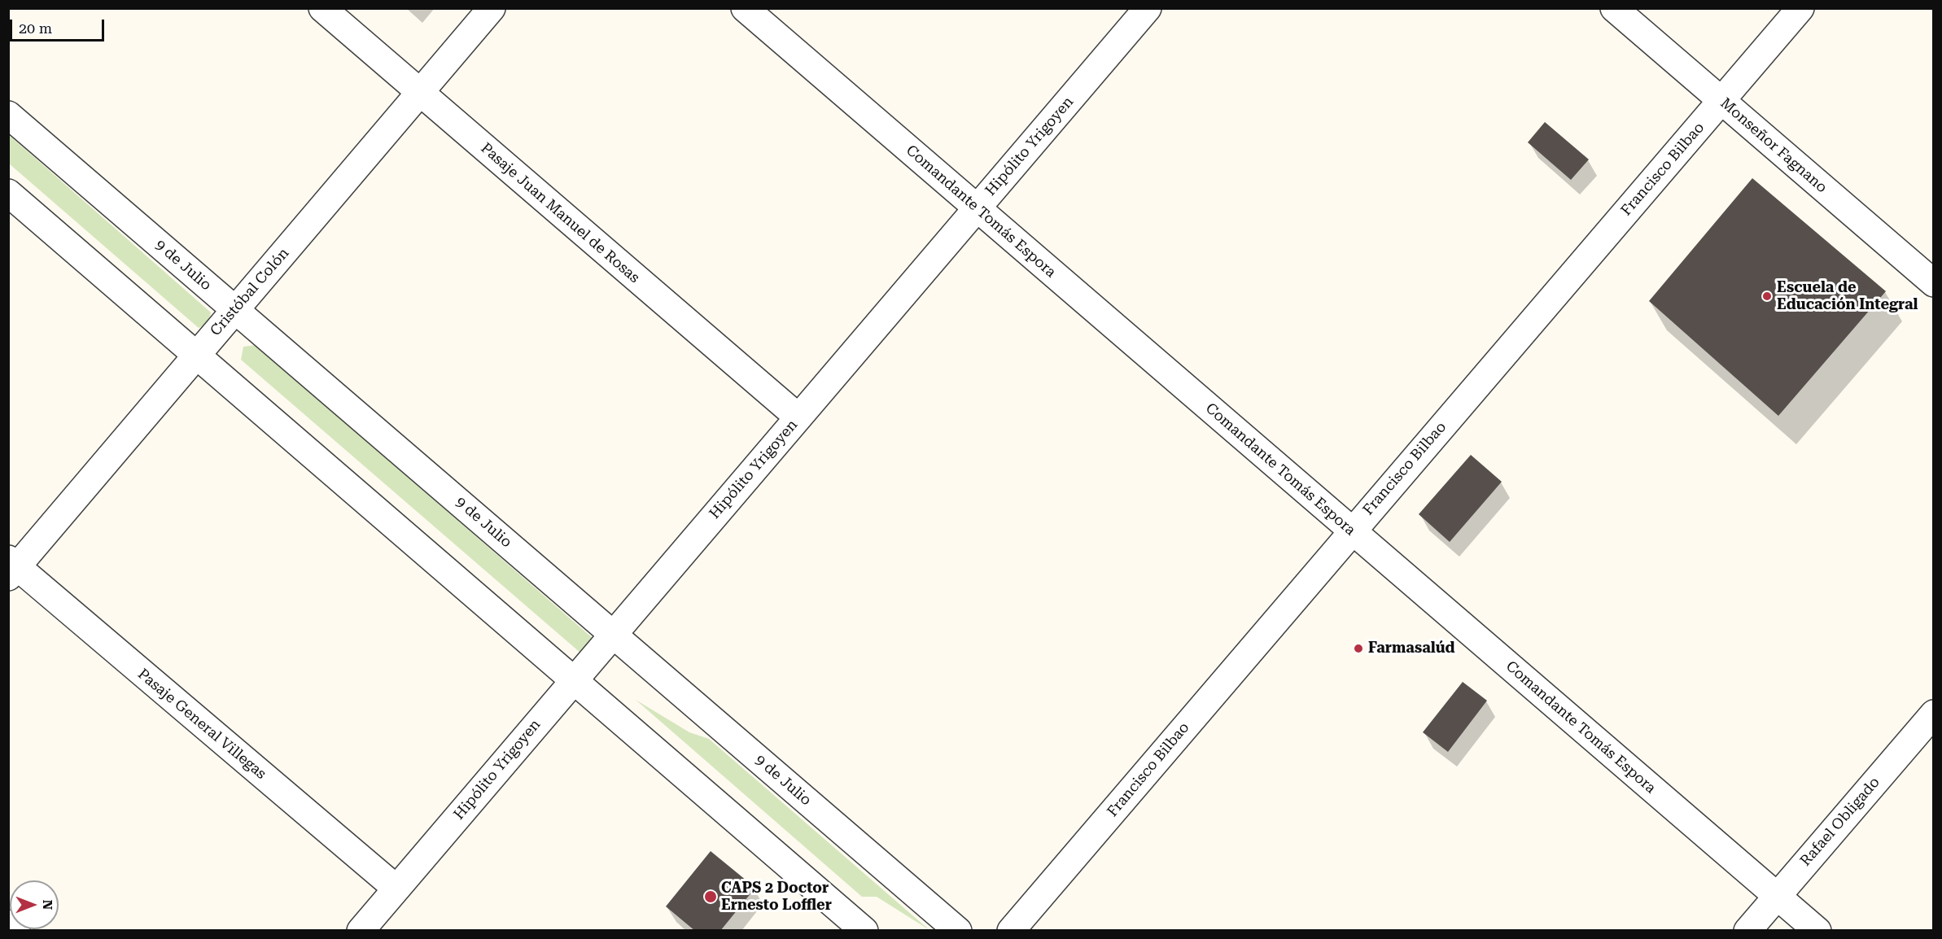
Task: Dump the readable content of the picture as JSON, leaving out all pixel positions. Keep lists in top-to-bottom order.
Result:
{
  "streets": {
    "street": [
      "Monseñor Fagnano",
      "Hipólito Yrigoyen",
      "Francisco Bilbao",
      "Comandante Tomás Espora",
      "Pasaje Juan Manuel de Rosas",
      "9 de Julio",
      "Cristóbal Colón",
      "Pasaje General Villegas",
      "Rafael Obligado"
    ]
  },
  "crossings": [
    ["Monseñor Fagnano", "Francisco Bilbao"],
    ["Hipólito Yrigoyen", "Comandante Tomás Espora"],
    ["Hipólito Yrigoyen", "Pasaje Juan Manuel de Rosas"],
    ["Hipólito Yrigoyen", "9 de Julio"],
    ["Hipólito Yrigoyen", "Pasaje General Villegas"],
    ["Francisco Bilbao", "Comandante Tomás Espora"],
    ["Comandante Tomás Espora", "Rafael Obligado"],
    ["Pasaje Juan Manuel de Rosas", "Cristóbal Colón"],
    ["9 de Julio", "Cristóbal Colón"],
    ["Cristóbal Colón", "Pasaje General Villegas"]
  ],
  "places": ["Escuela de Educación Integral", "Farmasalúd", "CAPS 2 Doctor Ernesto Loffler"],
  "scale_bar": "20 m",
  "north": "right"
}
